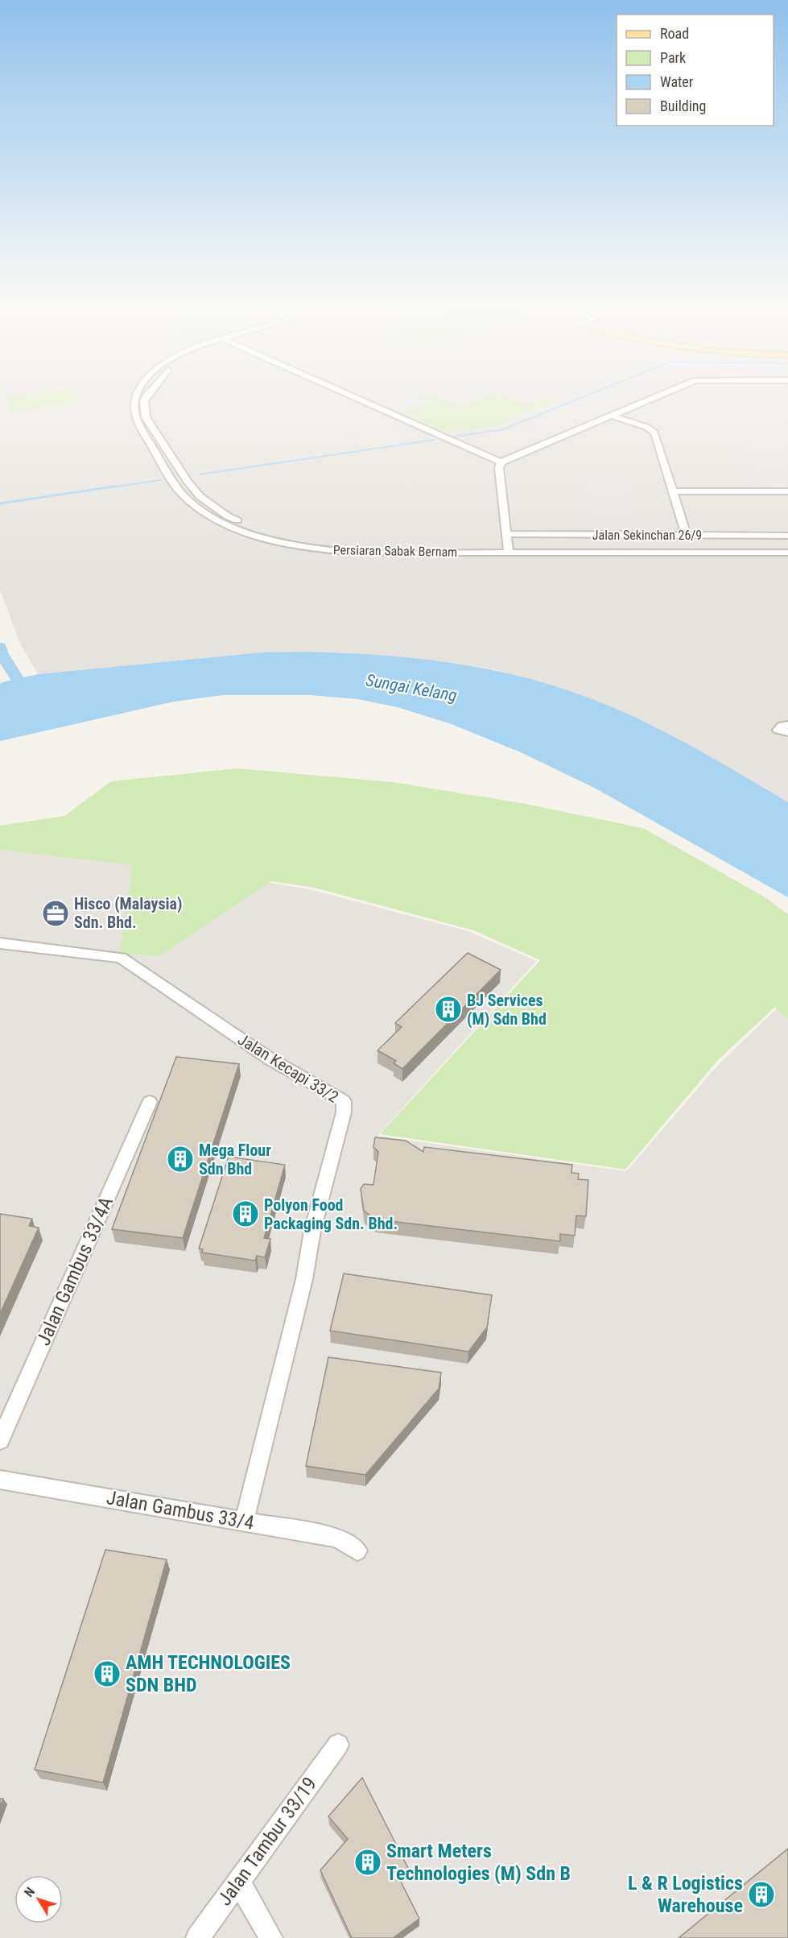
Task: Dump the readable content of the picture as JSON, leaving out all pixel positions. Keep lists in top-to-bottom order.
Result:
{
  "streets": {
    "street": [
      "Jalan Sekinchan 26/9",
      "Persiaran Sabak Bernam",
      "Jalan Kecapi 33/2",
      "Jalan Gambus 33/4A",
      "Jalan Gambus 33/4",
      "Jalan Tambur 33/19"
    ]
  },
  "crossings": [
    ["Jalan Kecapi 33/2", "Jalan Gambus 33/4"]
  ],
  "water": ["Sungai Kelang"],
  "places": {
    "office": ["Hisco (Malaysia) Sdn. Bhd."],
    "building": [
      "BJ Services (M) Sdn Bhd",
      "Mega Flour Sdn Bhd",
      "Polyon Food Packaging Sdn. Bhd.",
      "AMH TECHNOLOGIES SDN BHD",
      "Smart Meters Technologies (M) Sdn B",
      "L & R Logistics Warehouse"
    ]
  },
  "legend": [
    "Road",
    "Park",
    "Water",
    "Building"
  ],
  "north": "top left"
}
